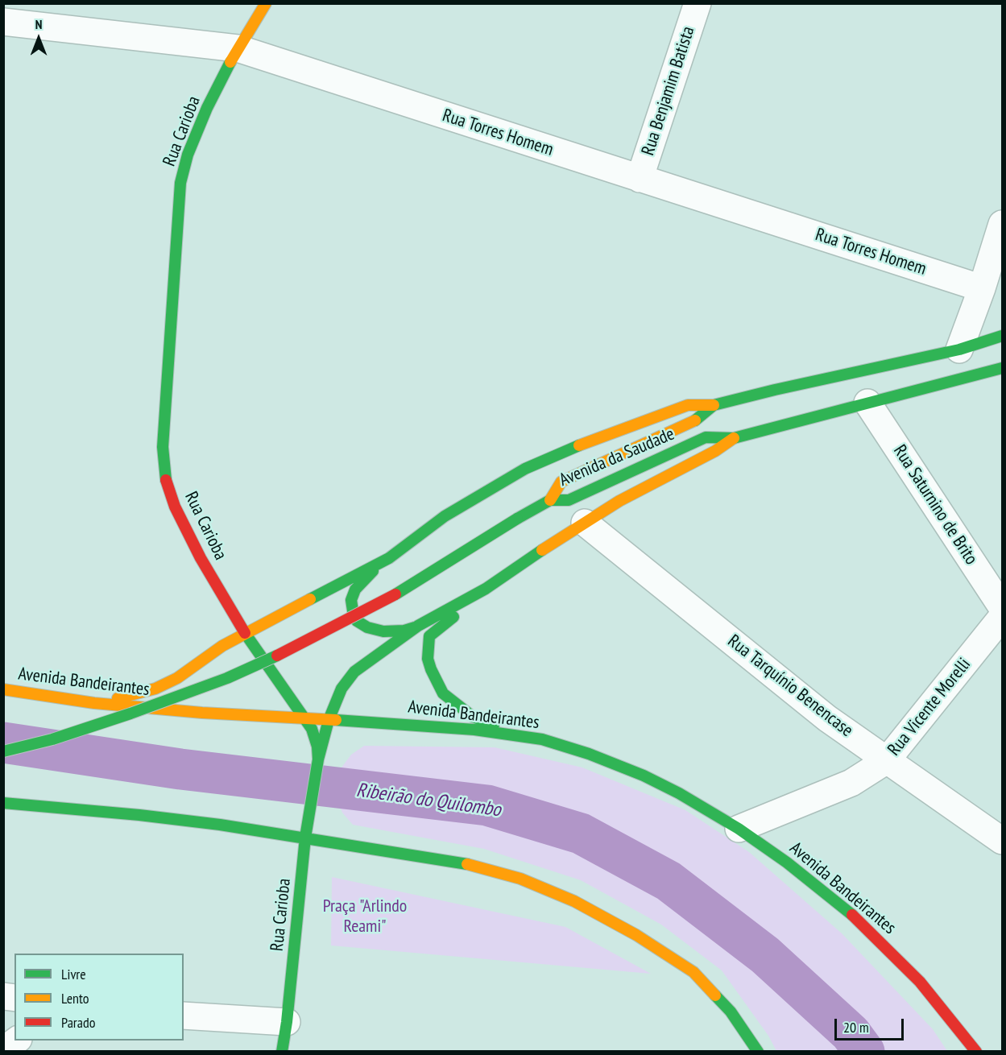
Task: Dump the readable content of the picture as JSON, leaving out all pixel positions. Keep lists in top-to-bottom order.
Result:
{
  "streets": {
    "main road": ["Rua Carioba", "Avenida da Saudade", "Avenida Bandeirantes"],
    "street": [
      "Rua Benjamim Batista",
      "Rua Torres Homem",
      "Rua Saturnino de Brito",
      "Rua Tarquínio Benencase",
      "Rua Vicente Morelli"
    ]
  },
  "crossings": [
    ["Rua Benjamim Batista", "Rua Torres Homem"],
    ["Rua Carioba", "Rua Torres Homem"],
    ["Rua Carioba", "Avenida Bandeirantes"],
    ["Avenida da Saudade", "Rua Saturnino de Brito"],
    ["Avenida Bandeirantes", "Rua Vicente Morelli"],
    ["Rua Tarquínio Benencase", "Rua Vicente Morelli"]
  ],
  "water": ["Ribeirão do Quilombo"],
  "parks": ["Praça \"Arlindo Reami\""],
  "legend": ["Livre", "Lento", "Parado"],
  "scale_bar": "20 m",
  "north": "top"
}
